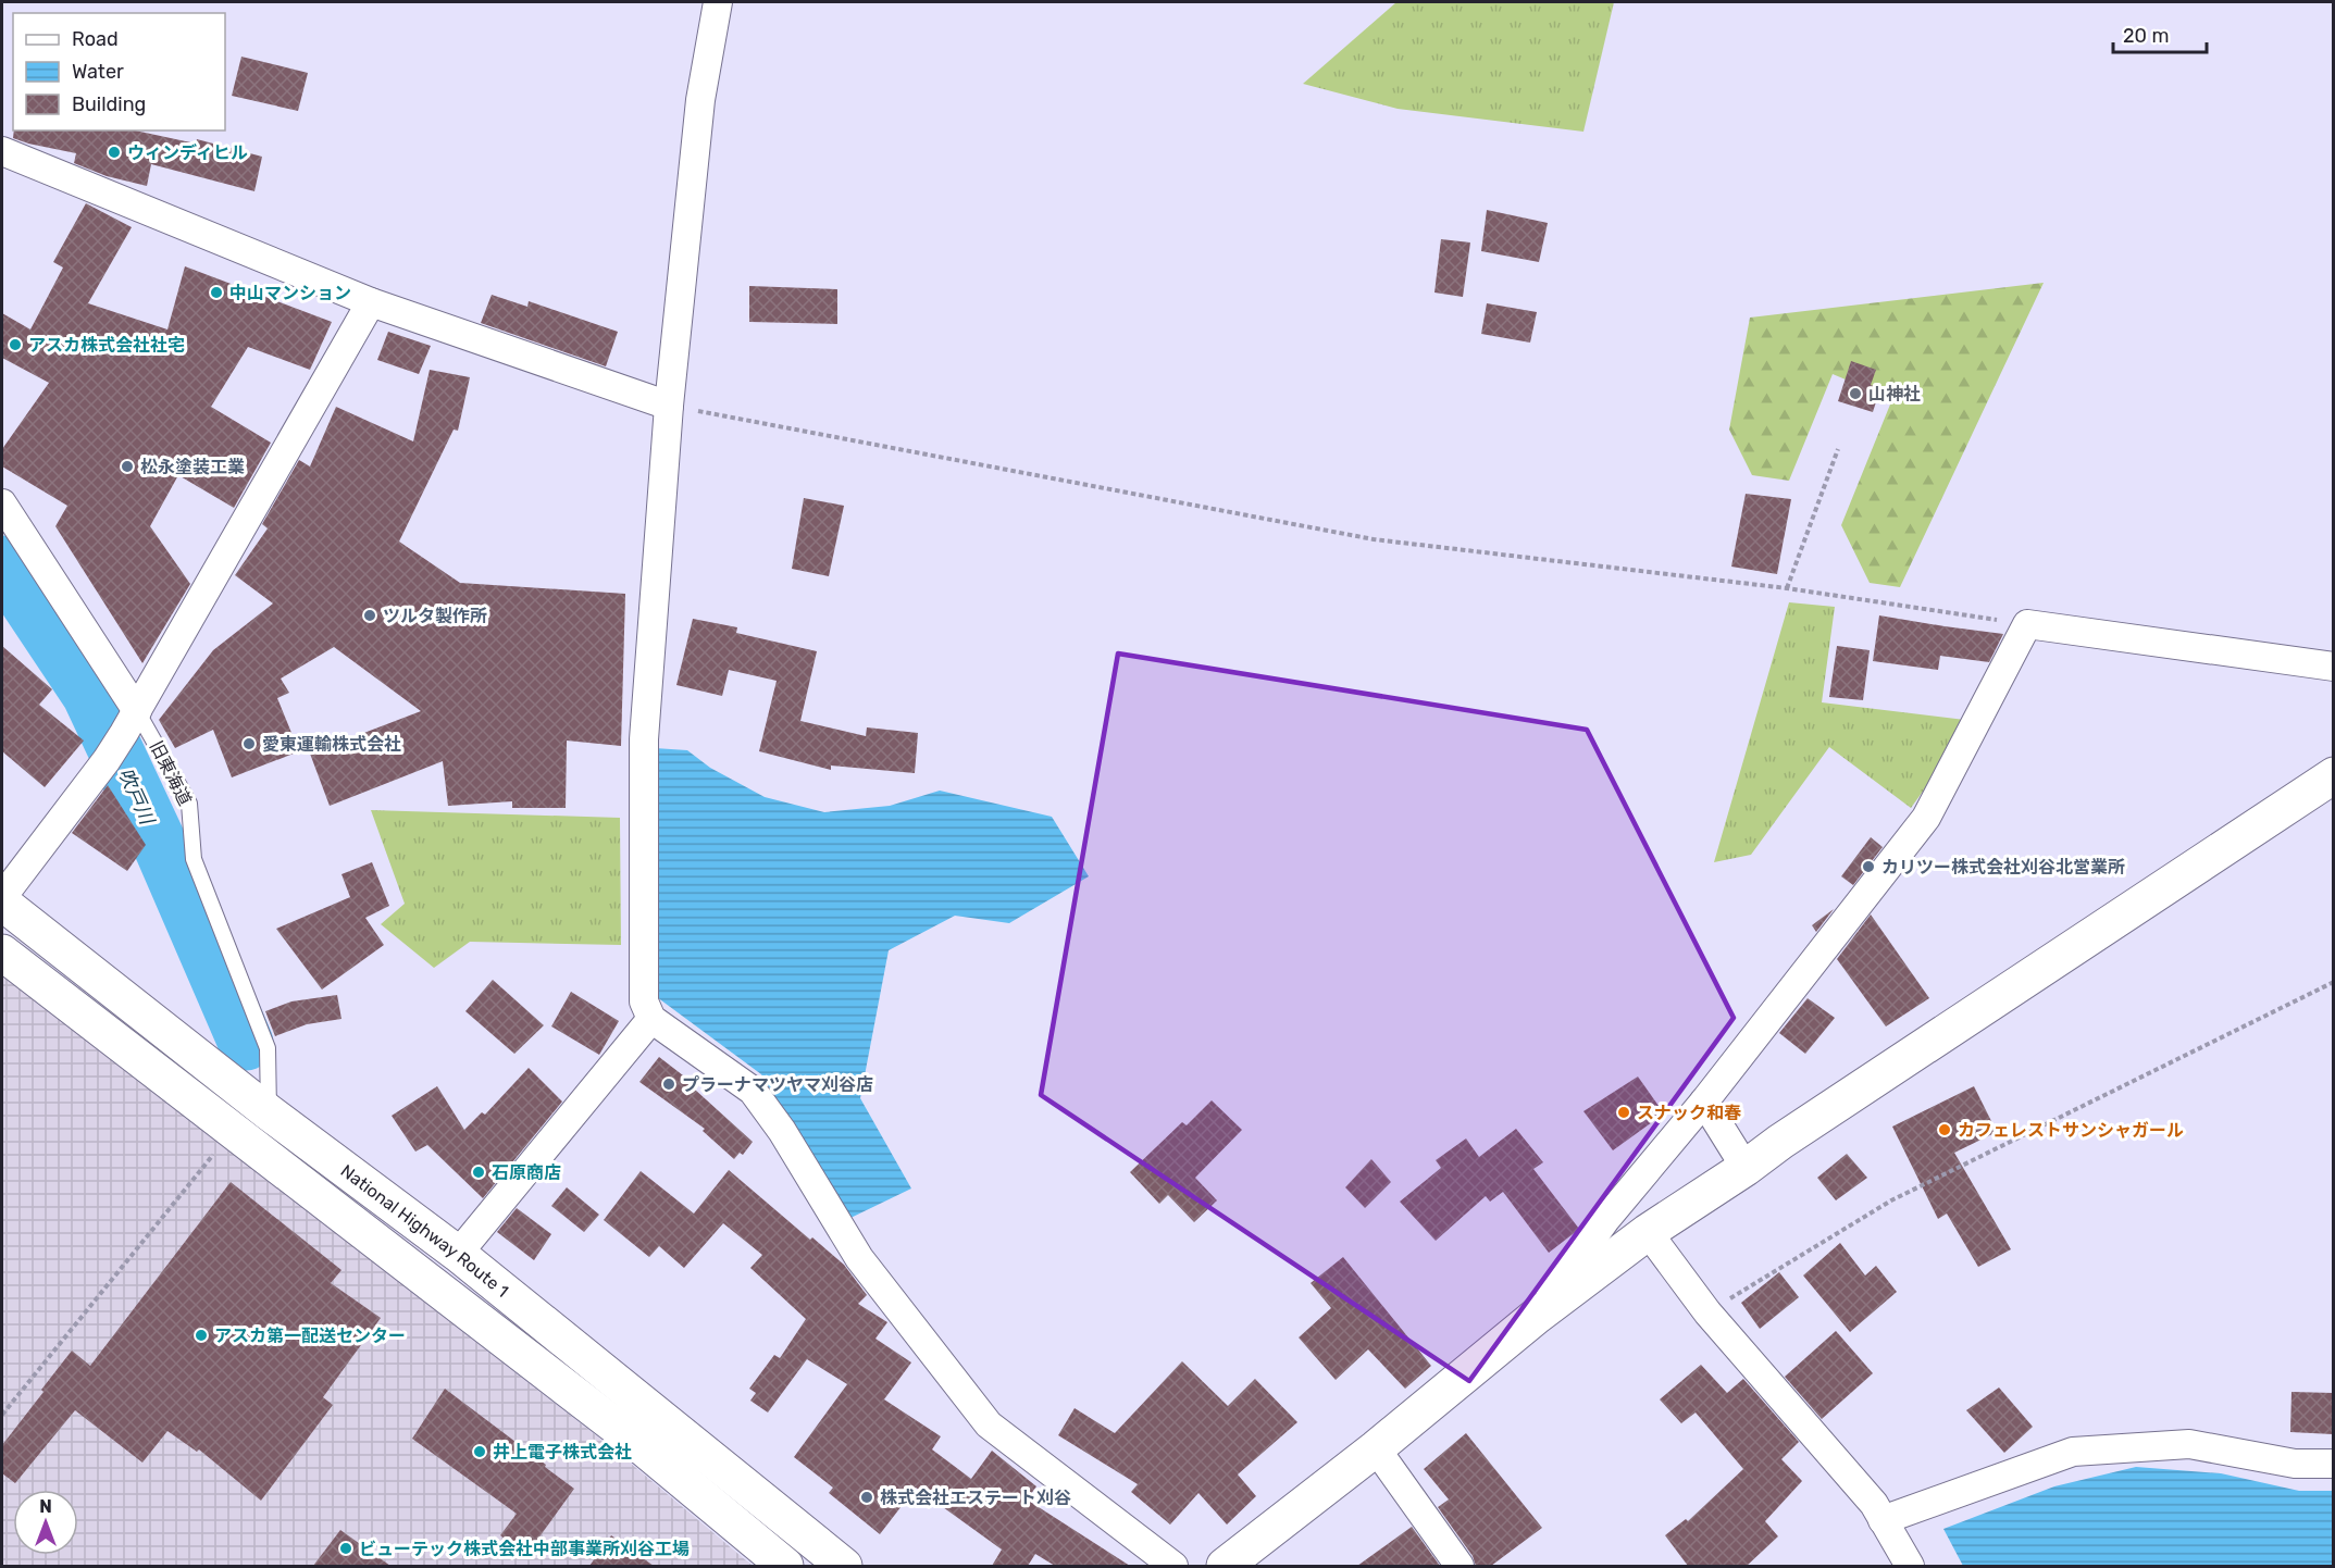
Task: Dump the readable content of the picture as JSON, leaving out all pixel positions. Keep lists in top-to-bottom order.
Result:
{
  "streets": {
    "main road": ["National Highway Route 1"],
    "street": ["旧東海道"]
  },
  "crossings": [
    ["旧東海道", "National Highway Route 1"]
  ],
  "water": ["吹戸川"],
  "places": [
    "ウィンディヒル",
    "中山マンション",
    "アスカ株式会社社宅",
    "山神社",
    "松永塗装工業",
    "ツルタ製作所",
    "愛東運輸株式会社",
    "カリツー株式会社刈谷北営業所",
    "プラーナマツヤマ刈谷店",
    "スナック和春",
    "カフェレストサンシャガール",
    "石原商店",
    "アスカ第一配送センター",
    "井上電子株式会社",
    "株式会社エステート刈谷",
    "ビューテック株式会社中部事業所刈谷工場"
  ],
  "legend": ["Road", "Water", "Building"],
  "scale_bar": "20 m",
  "north": "top"
}
